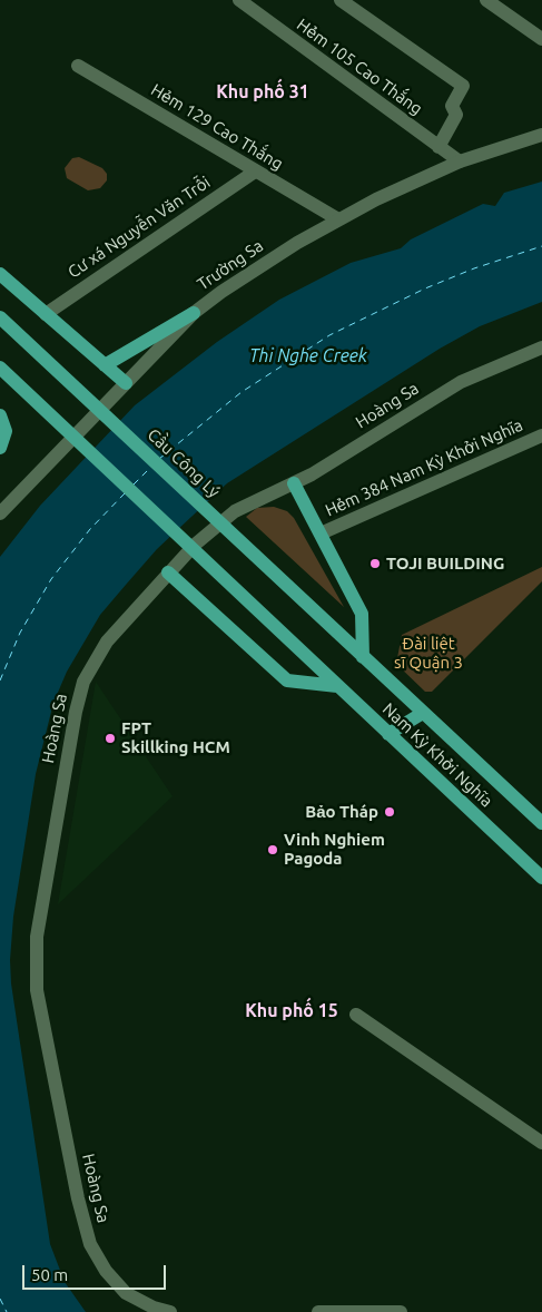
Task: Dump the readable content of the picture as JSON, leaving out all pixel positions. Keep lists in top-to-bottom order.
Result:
{
  "streets": {
    "main road": ["Cầu Công Lý", "Nam Kỳ Khởi Nghĩa"],
    "street": [
      "Hẻm 105 Cao Thắng",
      "Hẻm 129 Cao Thắng",
      "Cư xá Nguyễn Văn Trỗi",
      "Trường Sa",
      "Hoàng Sa",
      "Hẻm 384 Nam Kỳ Khởi Nghĩa"
    ]
  },
  "crossings": [
    ["Hẻm 105 Cao Thắng", "Trường Sa"],
    ["Hẻm 129 Cao Thắng", "Cư xá Nguyễn Văn Trỗi"],
    ["Hẻm 129 Cao Thắng", "Trường Sa"],
    ["Cầu Công Lý", "Nam Kỳ Khởi Nghĩa"]
  ],
  "districts": ["Khu phố 31", "Khu phố 15"],
  "water": ["Thi Nghe Creek"],
  "parks": ["Đài liệt sĩ Quận 3"],
  "places": [
    "TOJI BUILDING",
    "FPT Skillking HCM",
    "Bảo Tháp",
    "Vinh Nghiem Pagoda"
  ],
  "scale_bar": "50 m"
}
